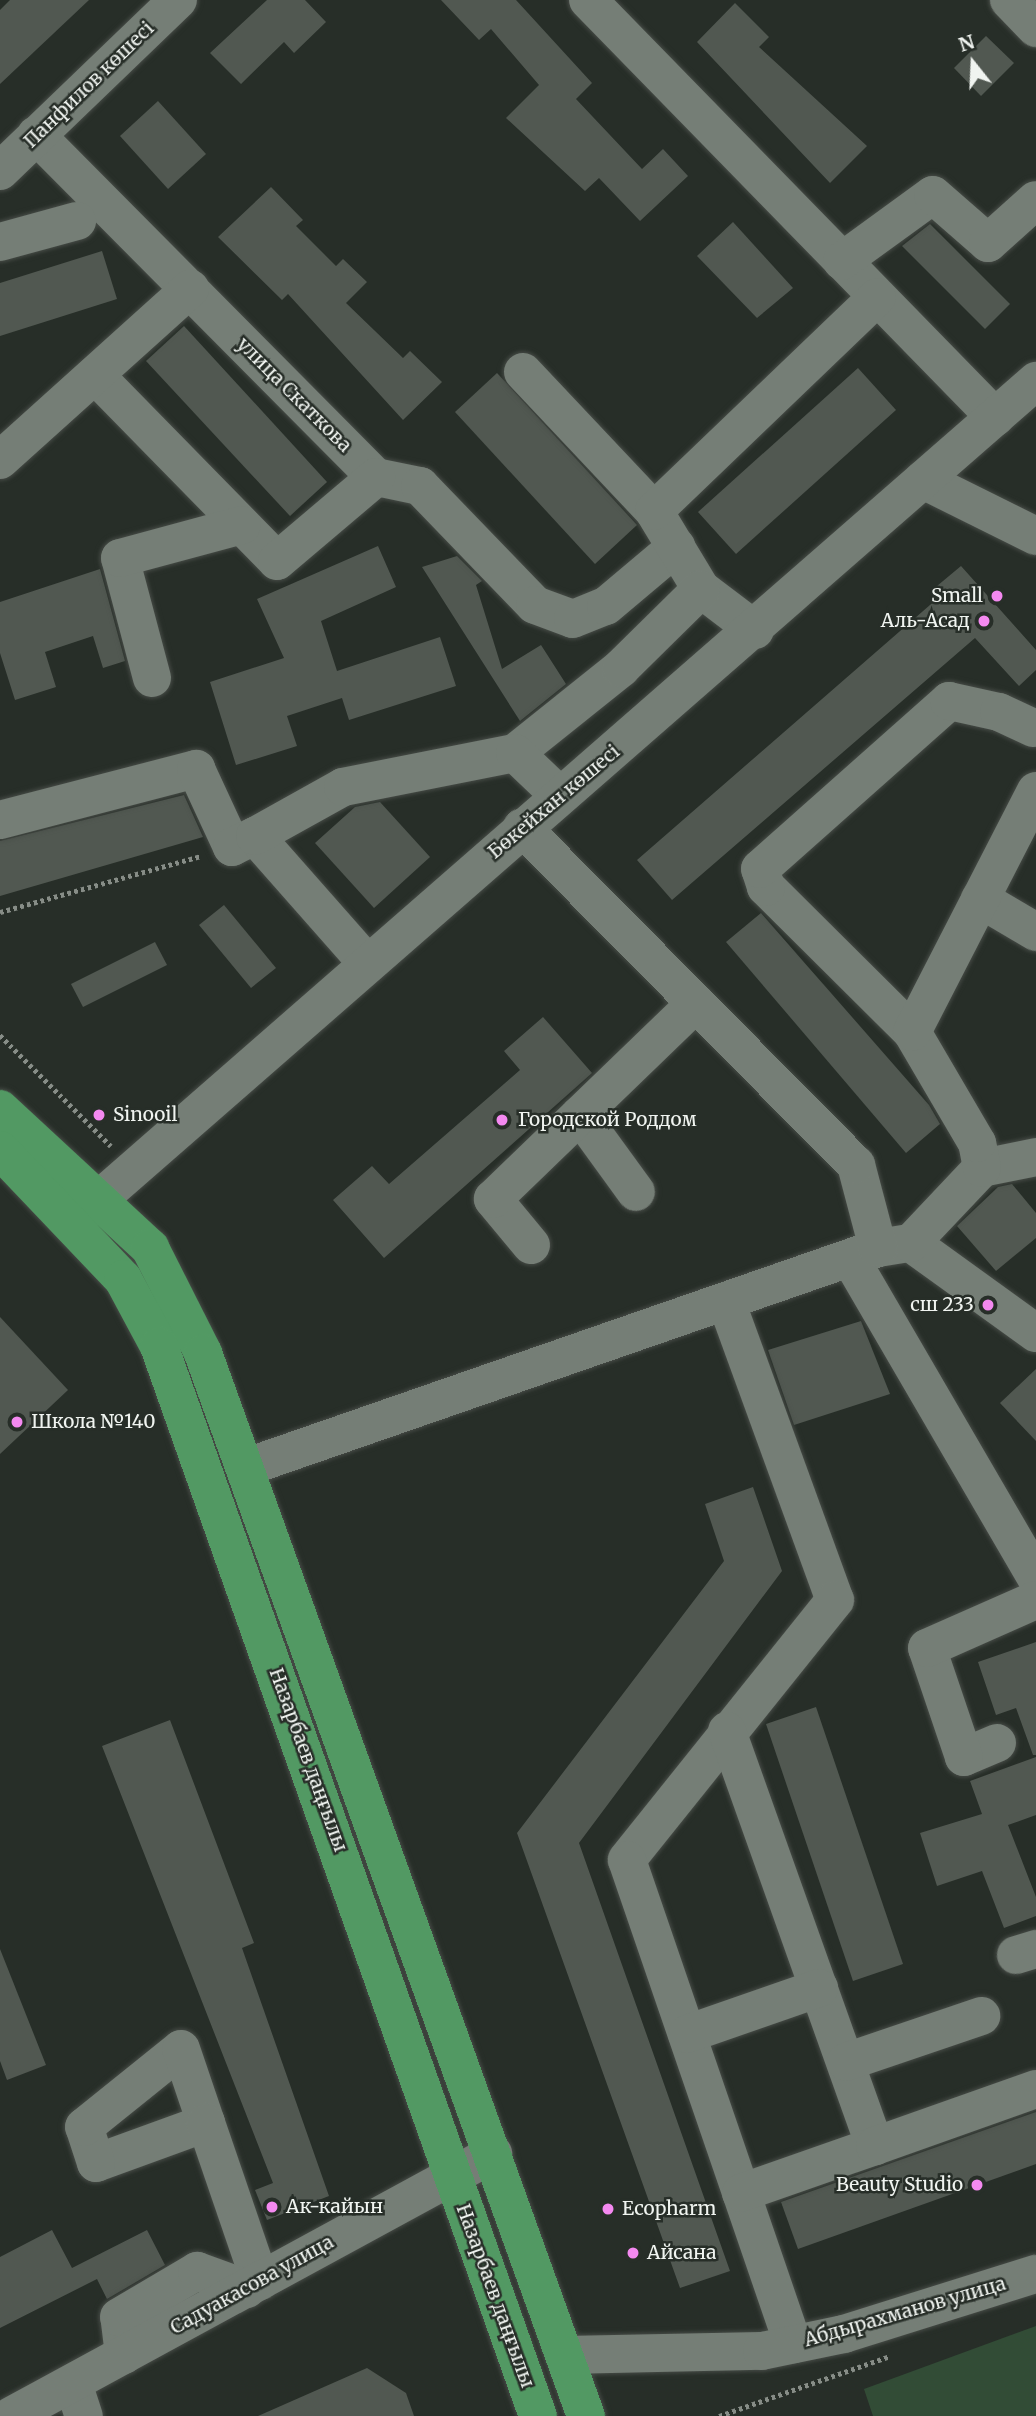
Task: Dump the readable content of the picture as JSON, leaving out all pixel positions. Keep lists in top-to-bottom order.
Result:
{
  "streets": {
    "main road": ["Назарбаев даңғылы"],
    "street": [
      "Панфилов көшесі",
      "улица Скаткова",
      "Бөкейхан көшесі",
      "Садуакасова улица",
      "Абдырахманов улица"
    ]
  },
  "crossings": [
    ["Панфилов көшесі", "улица Скаткова"],
    ["Бөкейхан көшесі", "Назарбаев даңғылы"],
    ["Назарбаев даңғылы", "Садуакасова улица"],
    ["Назарбаев даңғылы", "Абдырахманов улица"]
  ],
  "places": [
    "Small",
    "Аль-Асад",
    "Sinooil",
    "Городской Роддом",
    "сш 233",
    "Школа №140",
    "Beauty Studio",
    "Ак-кайын",
    "Ecopharm",
    "Айсана"
  ],
  "north": "top"
}
